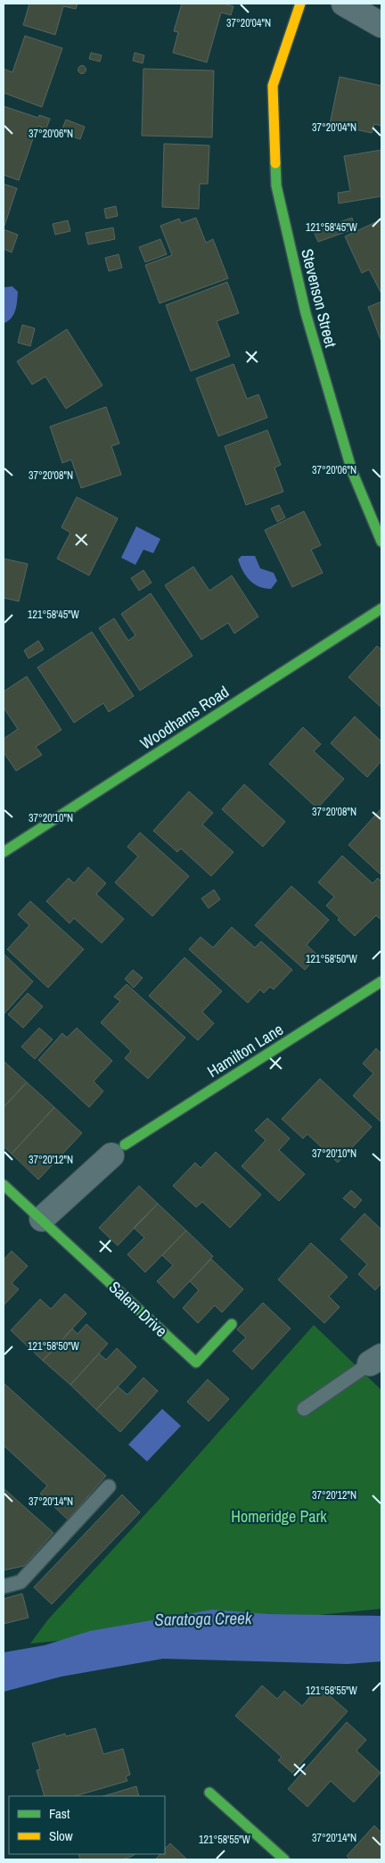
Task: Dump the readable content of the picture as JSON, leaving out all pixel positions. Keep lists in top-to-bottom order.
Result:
{
  "streets": {
    "street": [
      "Stevenson Street",
      "Woodhams Road",
      "Hamilton Lane",
      "Salem Drive"
    ]
  },
  "water": ["Saratoga Creek"],
  "parks": ["Homeridge Park"],
  "legend": ["Fast", "Slow"],
  "coordinates": [
    "37°20'04\"N",
    "37°20'06\"N",
    "121°58'45\"W",
    "37°20'08\"N",
    "37°20'10\"N",
    "121°58'50\"W",
    "37°20'12\"N",
    "37°20'14\"N",
    "121°58'55\"W"
  ]
}
